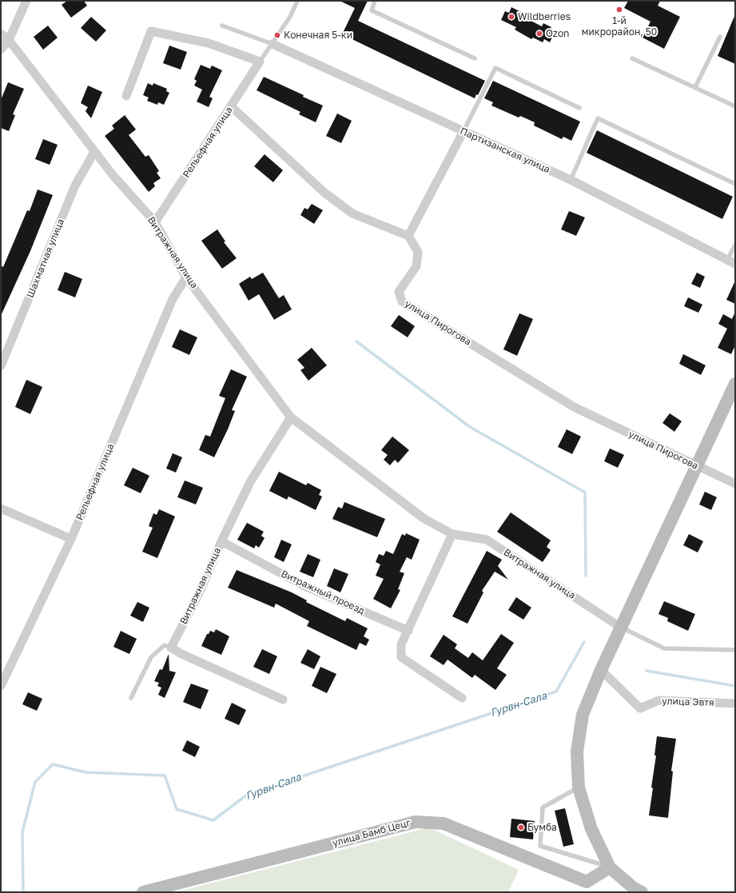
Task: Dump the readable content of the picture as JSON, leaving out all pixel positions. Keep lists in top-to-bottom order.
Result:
{
  "streets": {
    "main road": ["улица Бамб Цецг"],
    "street": [
      "Рельефная улица",
      "Партизанская улица",
      "Витражная улица",
      "Шахматная улица",
      "улица Пирогова",
      "Витражный проезд",
      "улица Эвтя"
    ]
  },
  "crossings": [
    ["Рельефная улица", "Витражная улица"],
    ["Витражная улица", "Шахматная улица"],
    ["Витражная улица", "Витражный проезд"]
  ],
  "water": ["Гурвн-Сала"],
  "places": [
    "1-й микрорайон, 50",
    "Wildberries",
    "Ozon",
    "Конечная 5-ки",
    "Бумба"
  ]
}
